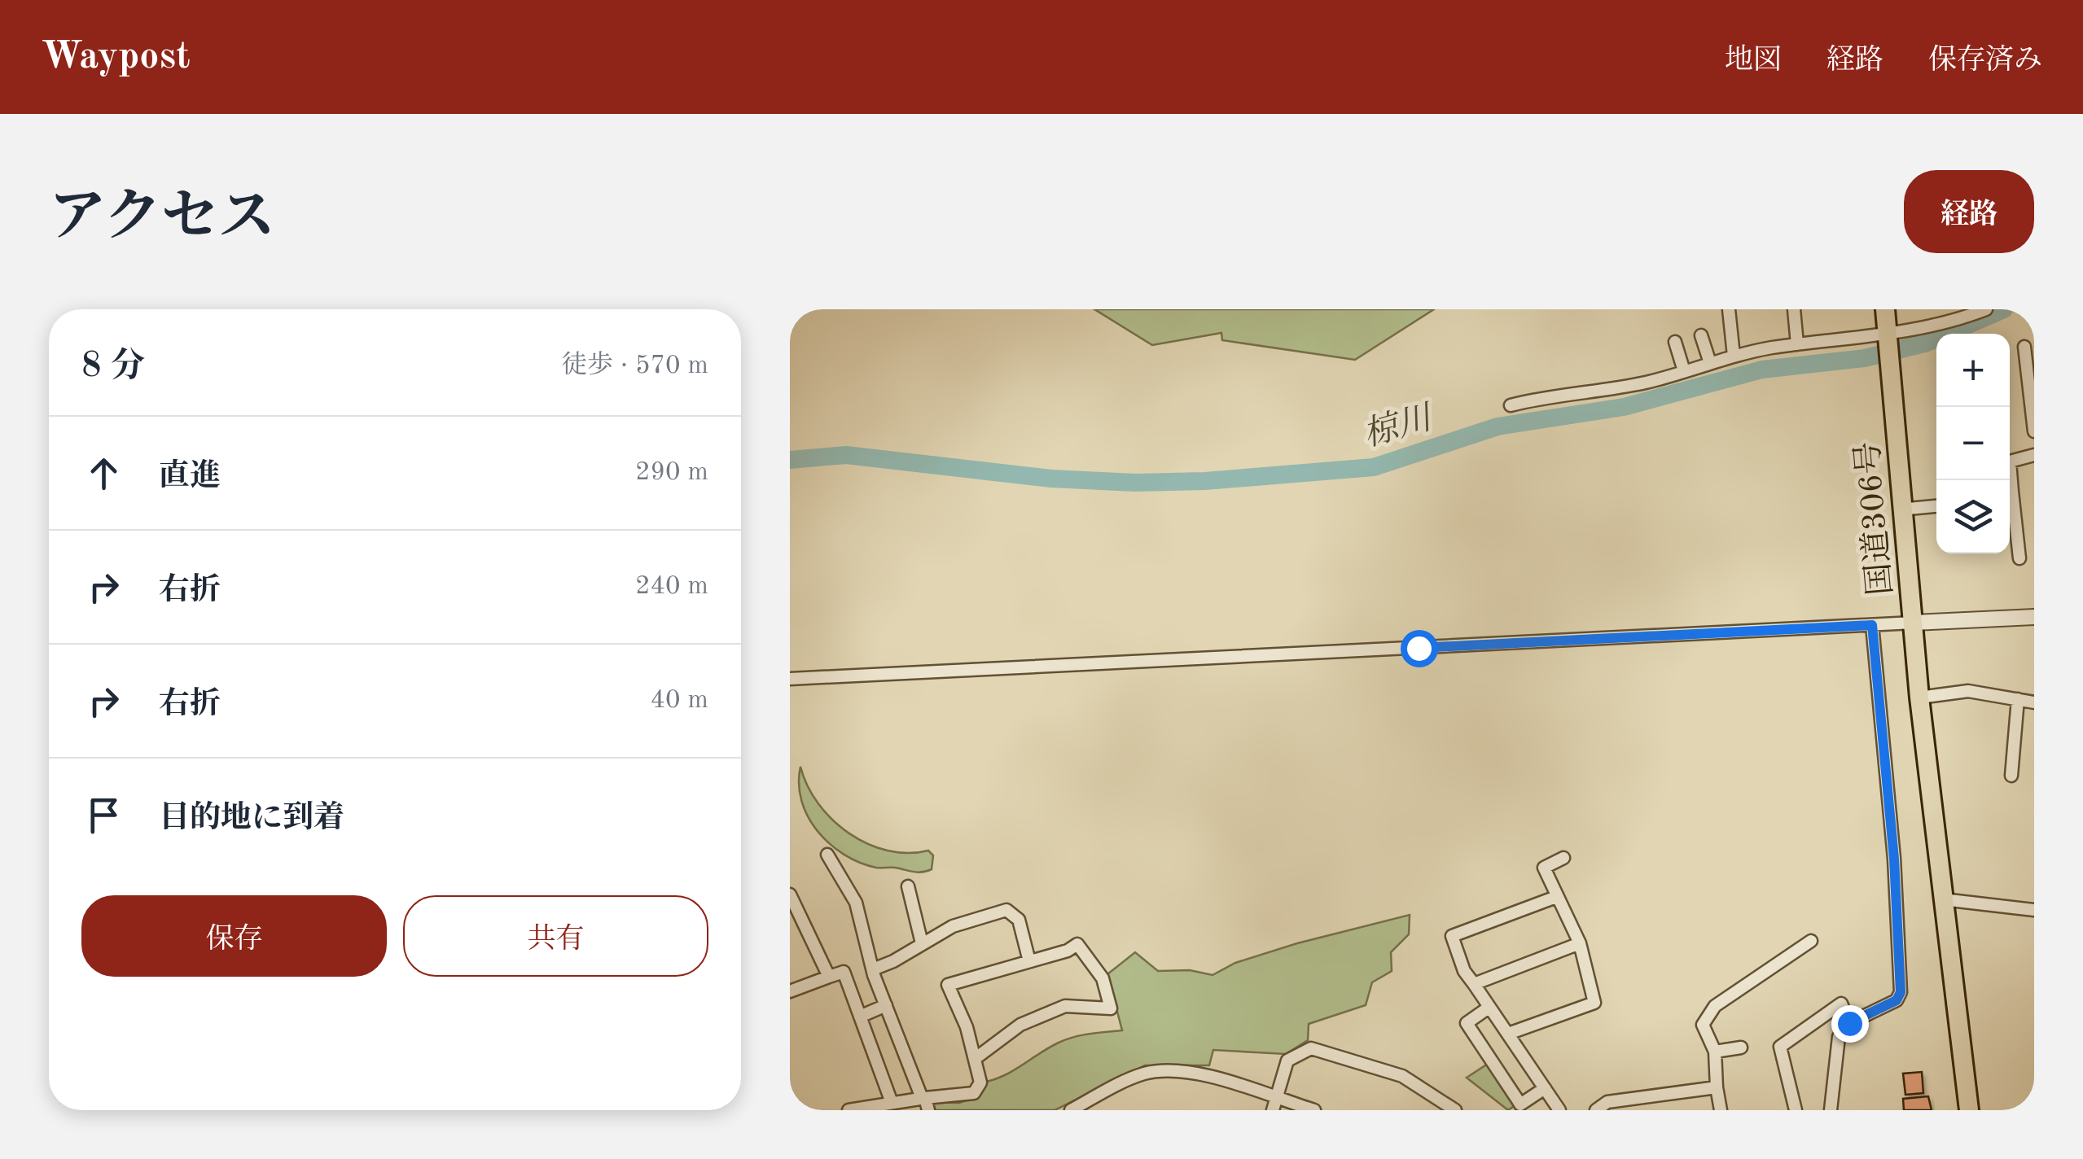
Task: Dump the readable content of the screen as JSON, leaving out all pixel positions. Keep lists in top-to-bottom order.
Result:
{
  "streets": {
    "highway": ["国道306号"]
  },
  "water": ["椋川"],
  "page": {
    "header": "Waypost",
    "nav": ["地図", "経路", "保存済み"],
    "title": "アクセス",
    "buttons": [
      "経路",
      ["保存", "共有"]
    ],
    "heading": ["8 分", "徒歩 · 570 m"],
    "map_buttons": ["+", "−"],
    "list": [
      ["直進", "290 m"],
      ["右折", "240 m"],
      ["右折", "40 m"],
      "目的地に到着"
    ]
  }
}
